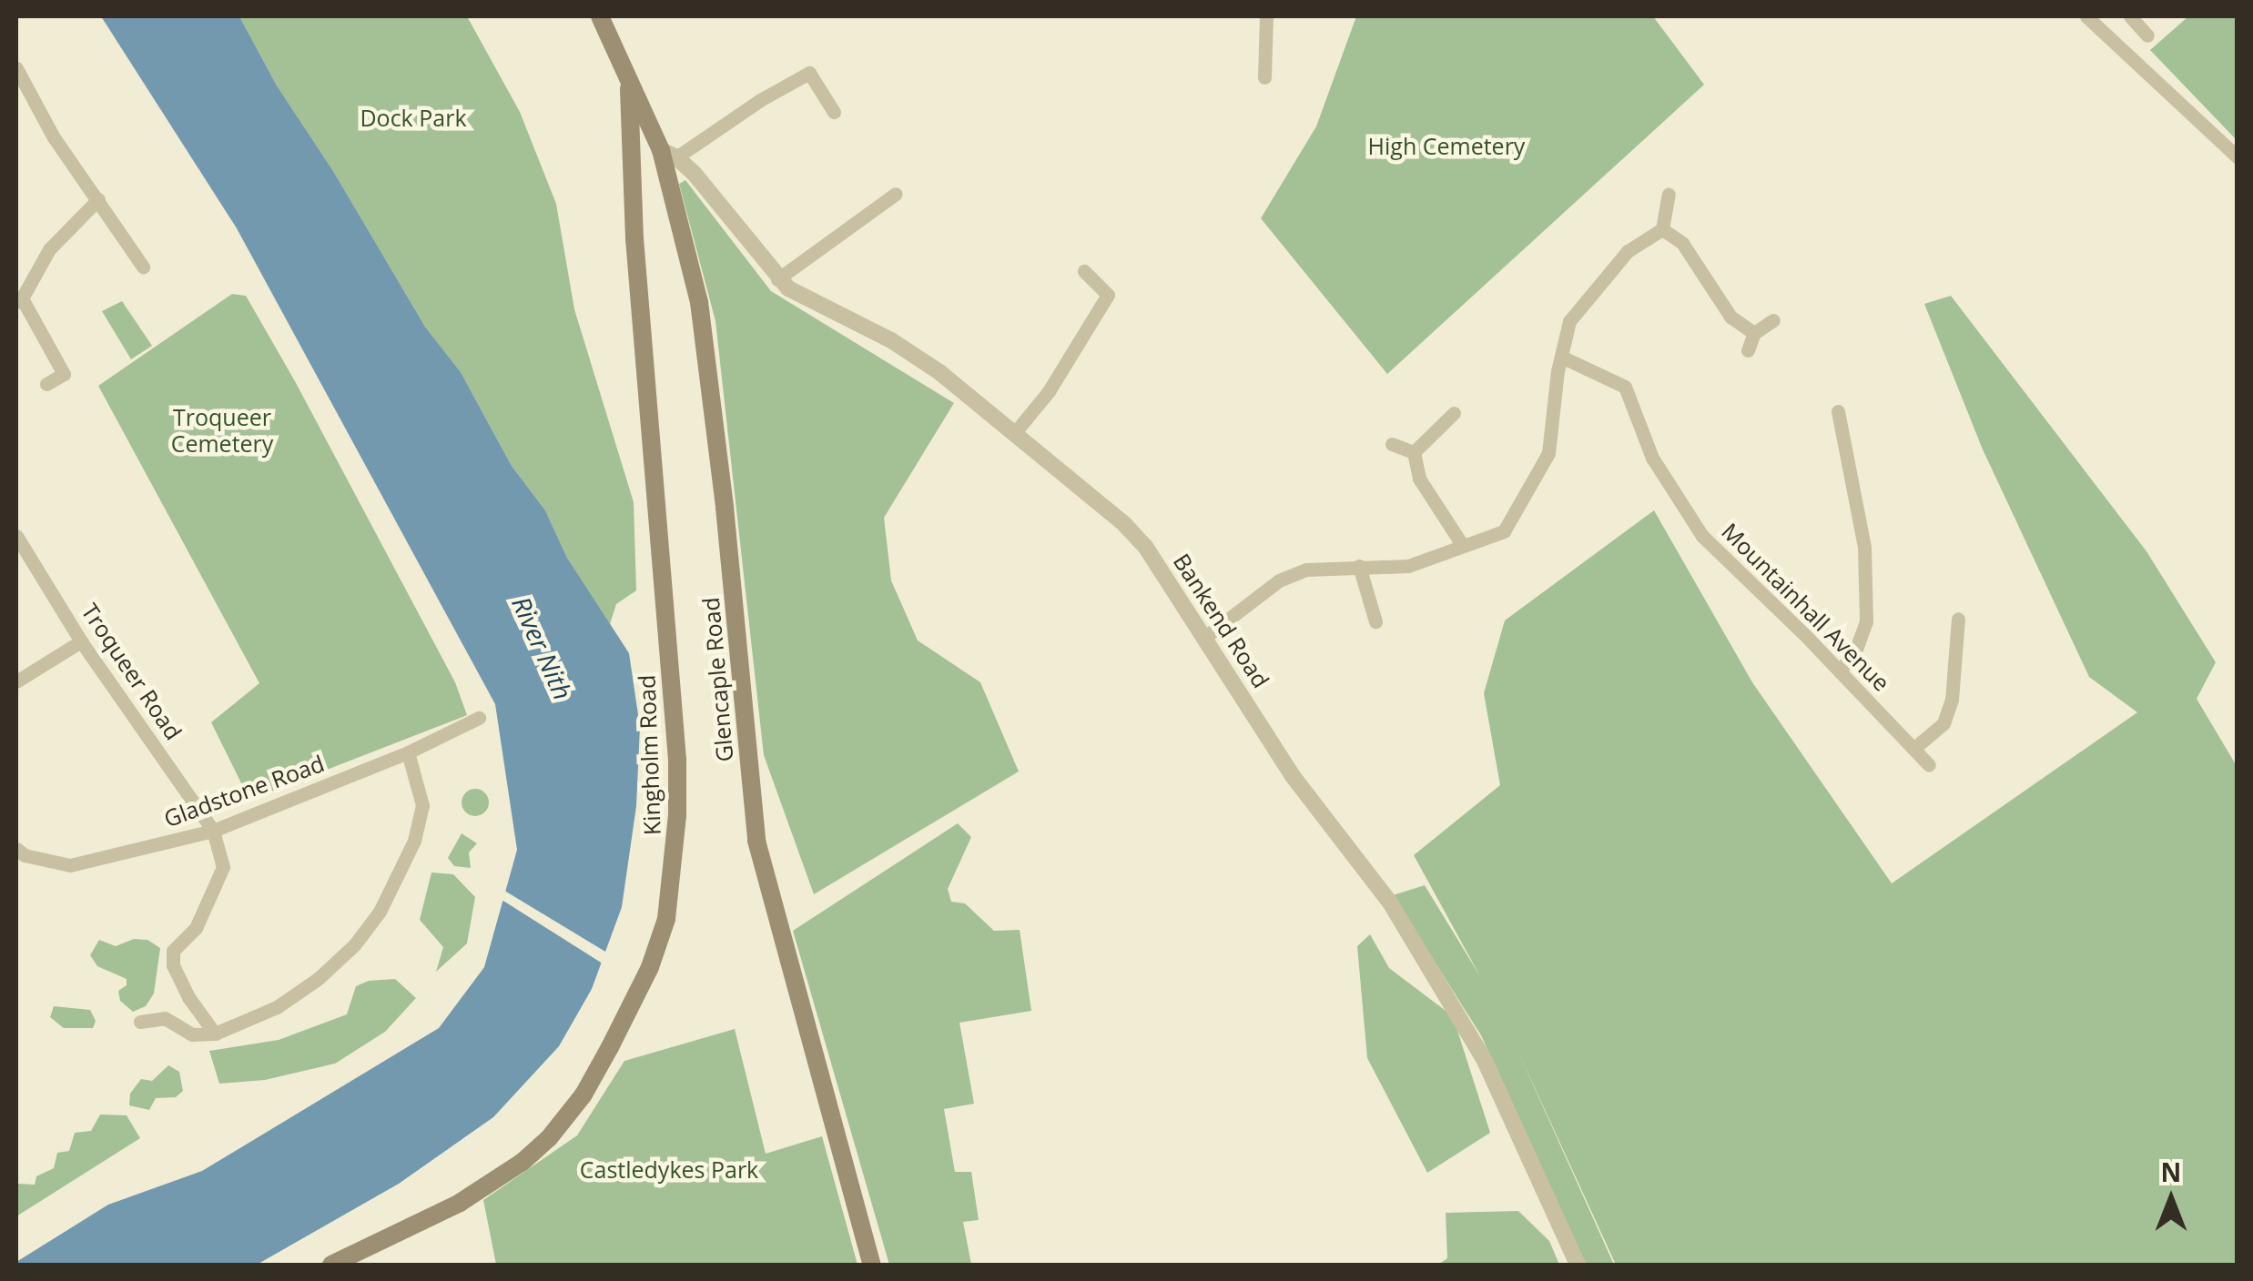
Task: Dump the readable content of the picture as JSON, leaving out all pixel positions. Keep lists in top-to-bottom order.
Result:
{
  "streets": {
    "main road": ["Glencaple Road", "Kingholm Road"],
    "street": [
      "Mountainhall Avenue",
      "Bankend Road",
      "Troqueer Road",
      "Gladstone Road"
    ]
  },
  "crossings": [
    ["Bankend Road", "Glencaple Road"],
    ["Troqueer Road", "Gladstone Road"],
    ["Glencaple Road", "Kingholm Road"]
  ],
  "water": ["River Nith"],
  "parks": [
    "Dock Park",
    "High Cemetery",
    "Troqueer Cemetery",
    "Castledykes Park"
  ],
  "north": "top"
}
